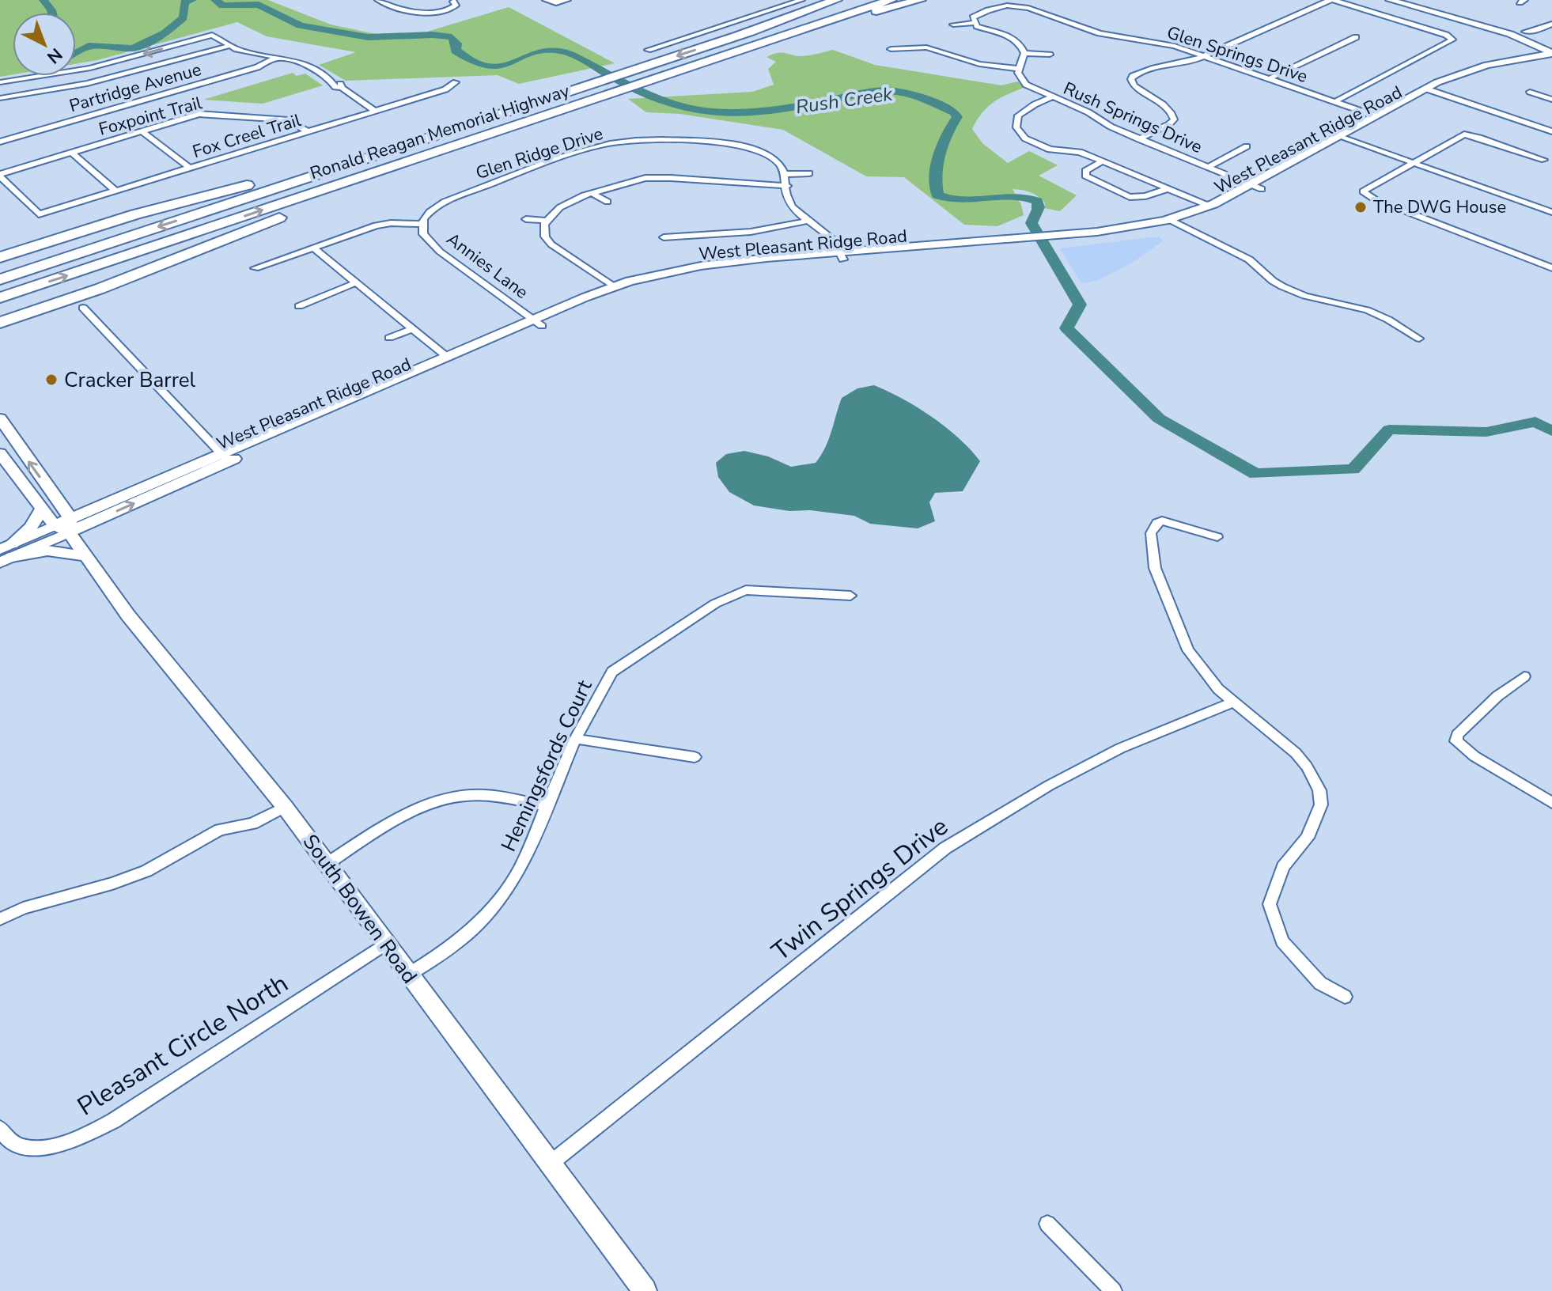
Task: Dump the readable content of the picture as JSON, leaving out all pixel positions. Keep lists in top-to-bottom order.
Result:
{
  "streets": {
    "highway": ["Ronald Reagan Memorial Highway"],
    "main road": ["West Pleasant Ridge Road", "South Bowen Road"],
    "street": [
      "Glen Springs Drive",
      "Partridge Avenue",
      "Foxpoint Trail",
      "Rush Springs Drive",
      "Fox Creel Trail",
      "Glen Ridge Drive",
      "Annies Lane",
      "Hemingsfords Court",
      "Twin Springs Drive",
      "Pleasant Circle North"
    ]
  },
  "crossings": [
    ["Glen Springs Drive", "West Pleasant Ridge Road"],
    ["Foxpoint Trail", "Fox Creel Trail"],
    ["Rush Springs Drive", "West Pleasant Ridge Road"],
    ["West Pleasant Ridge Road", "Annies Lane"],
    ["West Pleasant Ridge Road", "South Bowen Road"],
    ["Glen Ridge Drive", "Annies Lane"],
    ["Hemingsfords Court", "South Bowen Road"],
    ["Twin Springs Drive", "South Bowen Road"],
    ["South Bowen Road", "Pleasant Circle North"]
  ],
  "water": ["Rush Creek"],
  "places": ["The DWG House", "Cracker Barrel"],
  "north": "bottom right"
}
